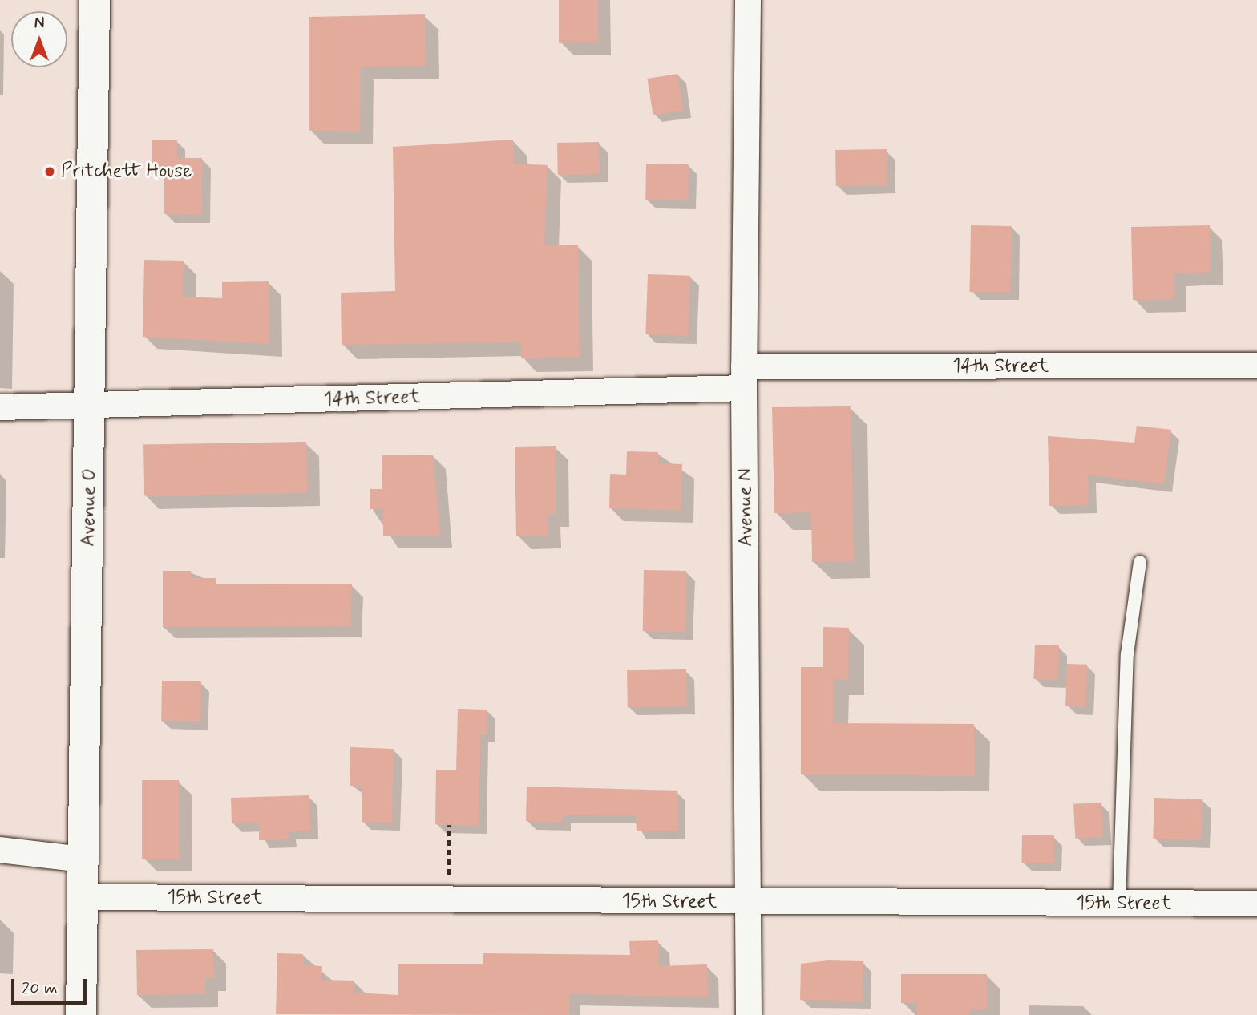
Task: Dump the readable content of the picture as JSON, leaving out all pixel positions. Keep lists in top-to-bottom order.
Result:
{
  "streets": {
    "street": [
      "14th Street",
      "Avenue O",
      "Avenue N",
      "15th Street"
    ]
  },
  "crossings": [
    ["14th Street", "Avenue O"],
    ["14th Street", "Avenue N"],
    ["Avenue O", "15th Street"],
    ["Avenue N", "15th Street"]
  ],
  "places": ["Pritchett House"],
  "scale_bar": "20 m",
  "north": "top"
}
